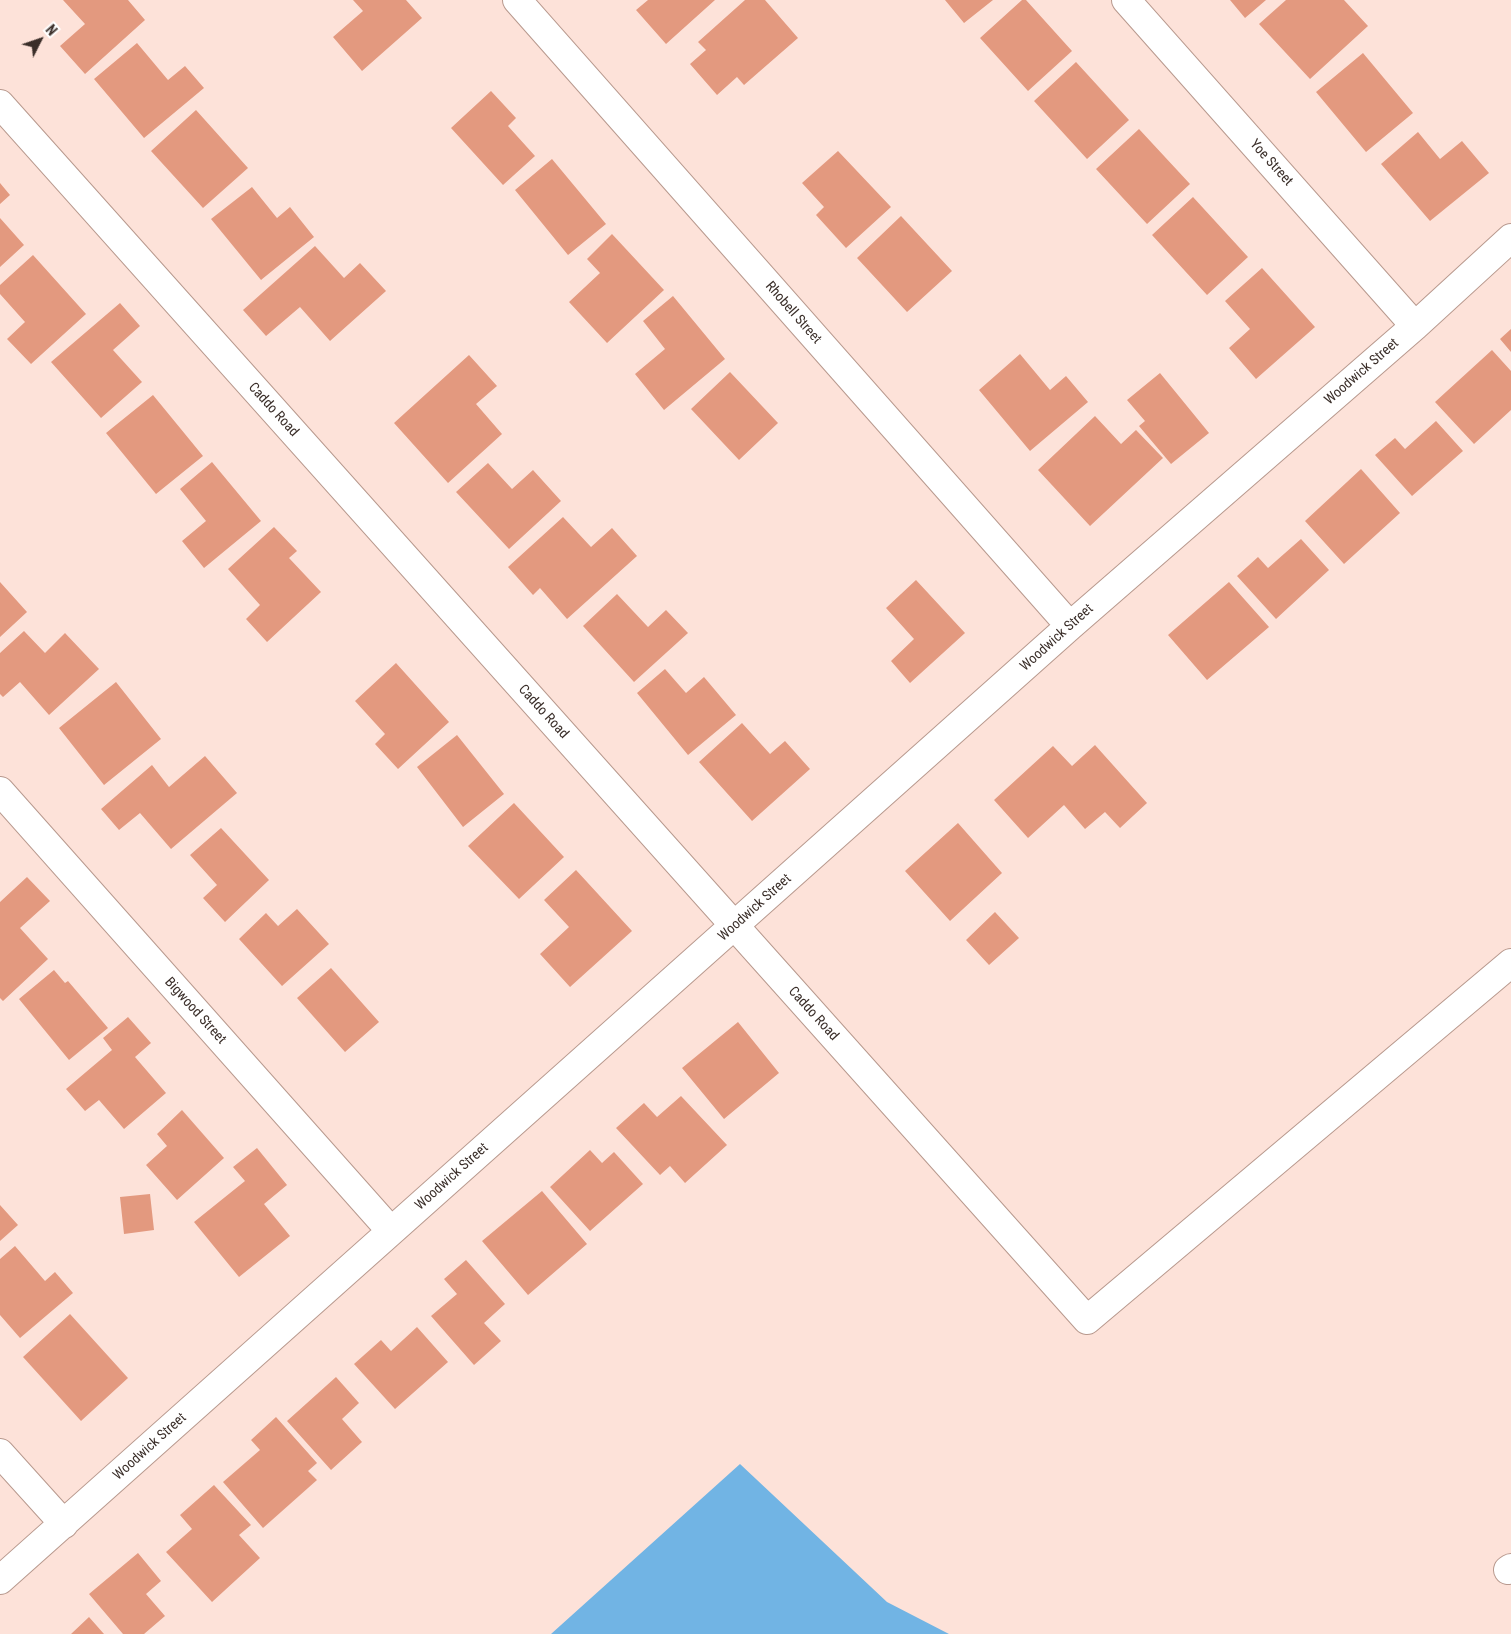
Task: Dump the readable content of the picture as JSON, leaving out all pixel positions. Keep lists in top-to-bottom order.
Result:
{
  "streets": {
    "street": [
      "Yoe Street",
      "Rhobell Street",
      "Woodwick Street",
      "Caddo Road",
      "Bigwood Street"
    ]
  },
  "crossings": [
    ["Yoe Street", "Woodwick Street"],
    ["Rhobell Street", "Woodwick Street"],
    ["Woodwick Street", "Caddo Road"],
    ["Woodwick Street", "Bigwood Street"]
  ],
  "north": "top right"
}
